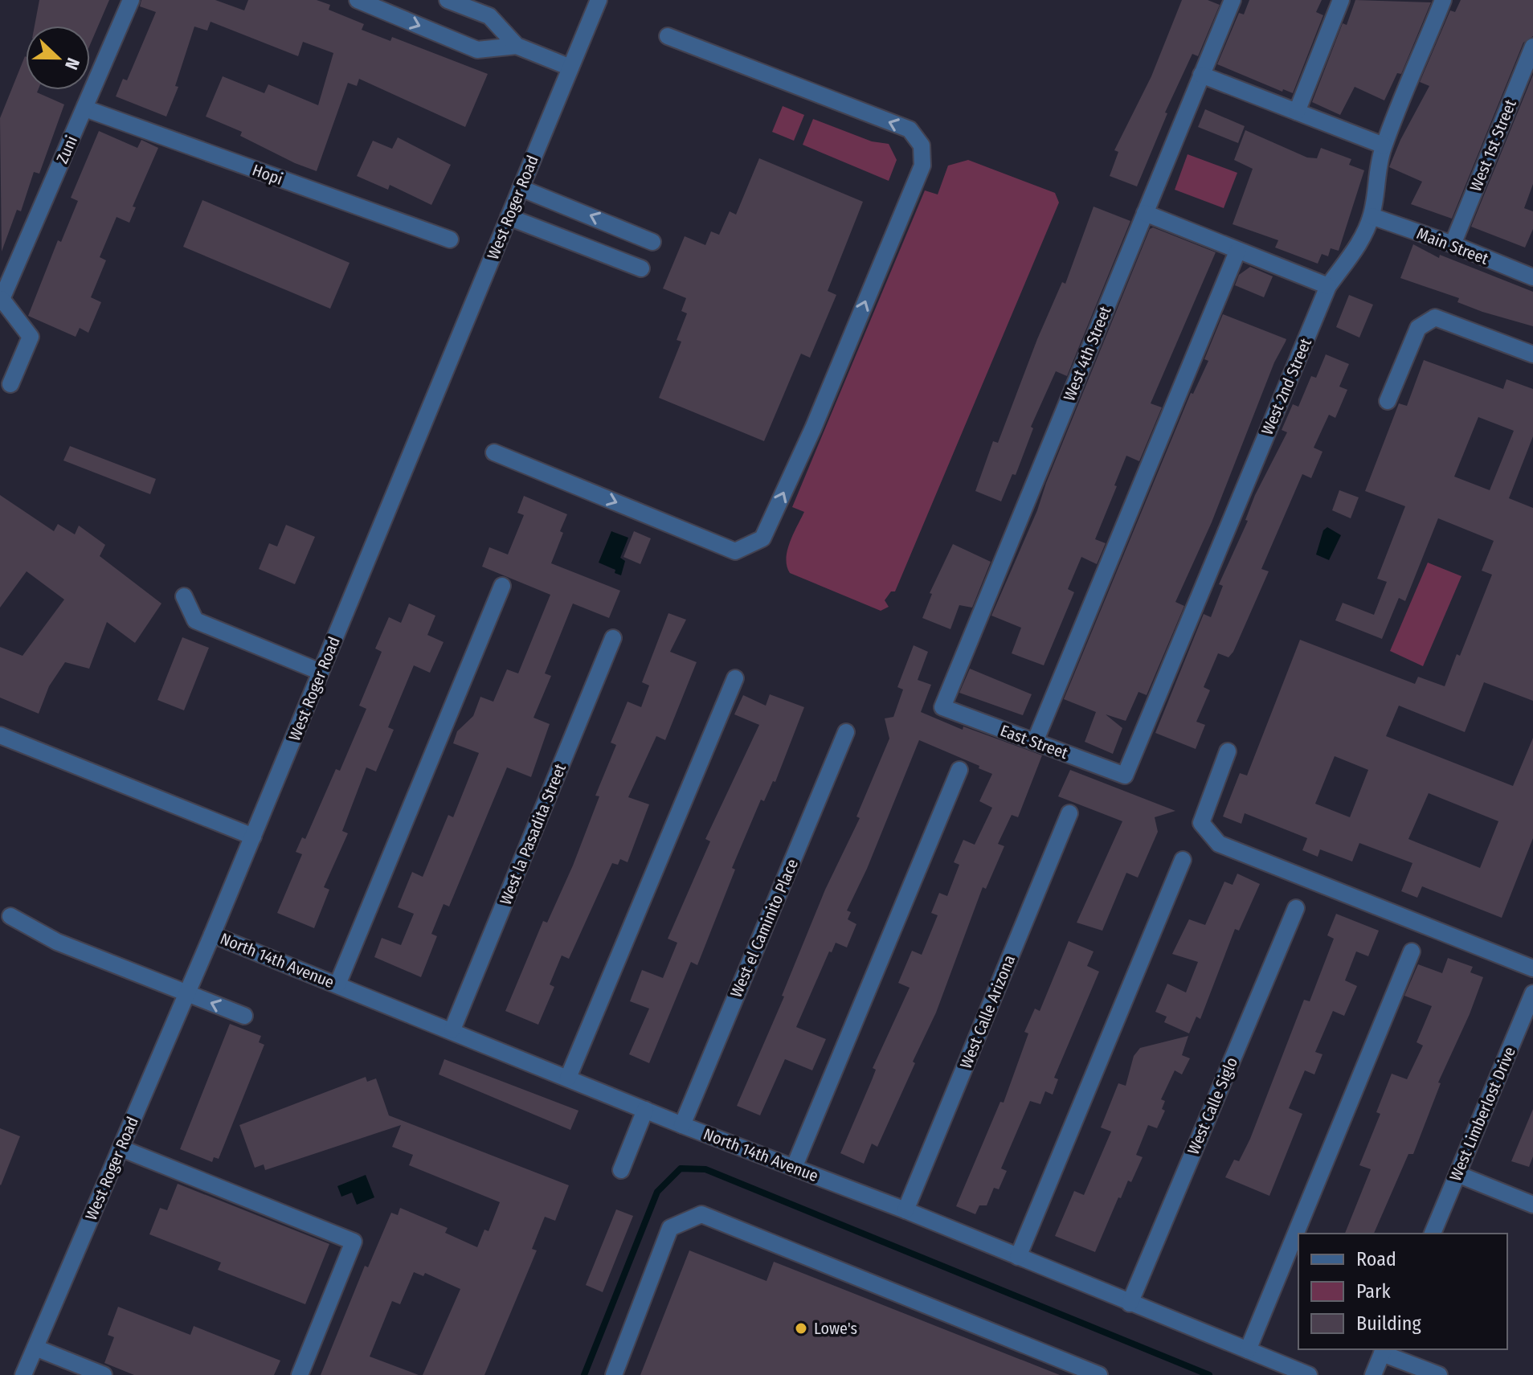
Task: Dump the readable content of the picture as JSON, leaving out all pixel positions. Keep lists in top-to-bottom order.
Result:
{
  "streets": {
    "street": [
      "West 1st Street",
      "Zuni",
      "Hopi",
      "West Roger Road",
      "Main Street",
      "West 4th Street",
      "West 2nd Street",
      "East Street",
      "West la Pasadita Street",
      "West el Caminito Place",
      "North 14th Avenue",
      "West Calle Arizona",
      "West Calle Siglo",
      "West Limberlost Drive"
    ]
  },
  "crossings": [
    ["West 1st Street", "Main Street"],
    ["Zuni", "Hopi"],
    ["West Roger Road", "North 14th Avenue"],
    ["Main Street", "West 2nd Street"],
    ["West 4th Street", "East Street"],
    ["West 2nd Street", "East Street"],
    ["West la Pasadita Street", "North 14th Avenue"],
    ["West el Caminito Place", "North 14th Avenue"],
    ["North 14th Avenue", "West Calle Arizona"],
    ["North 14th Avenue", "West Calle Siglo"]
  ],
  "places": ["Lowe's"],
  "legend": ["Road", "Park", "Building"],
  "north": "right"
}
